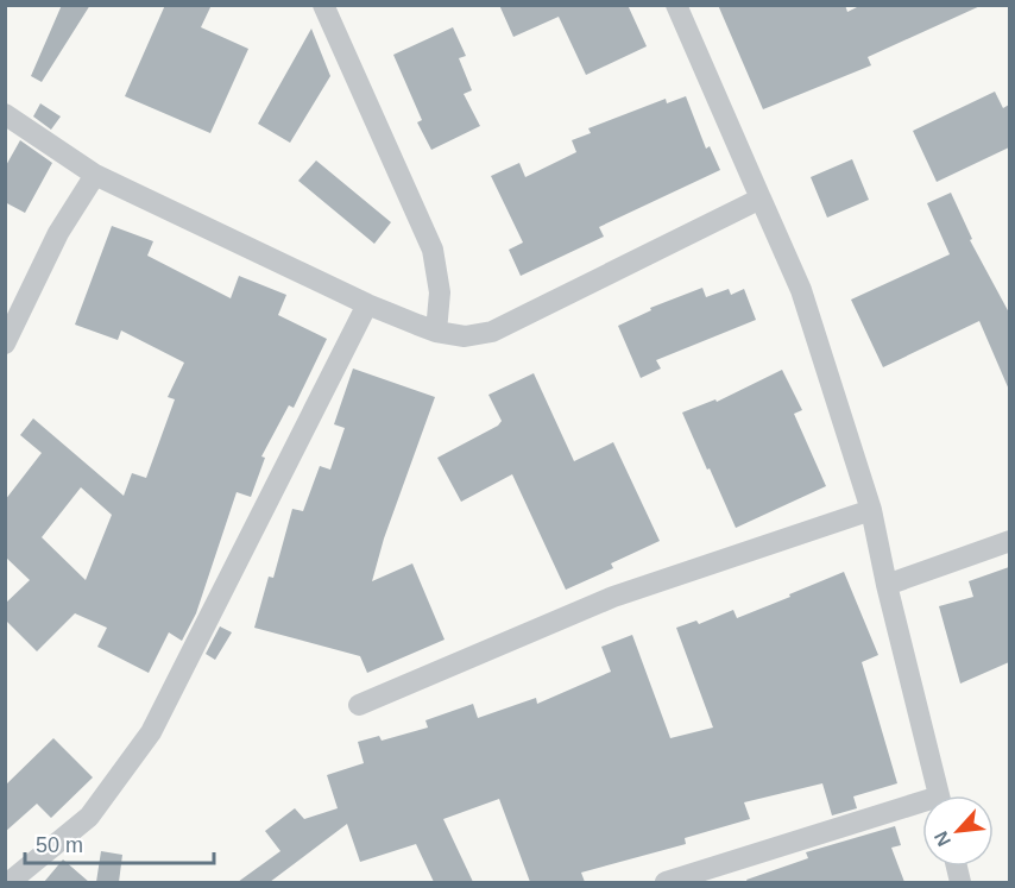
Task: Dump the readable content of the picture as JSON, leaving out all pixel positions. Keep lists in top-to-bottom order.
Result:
{
  "scale_bar": "50 m",
  "north": "bottom left"
}
